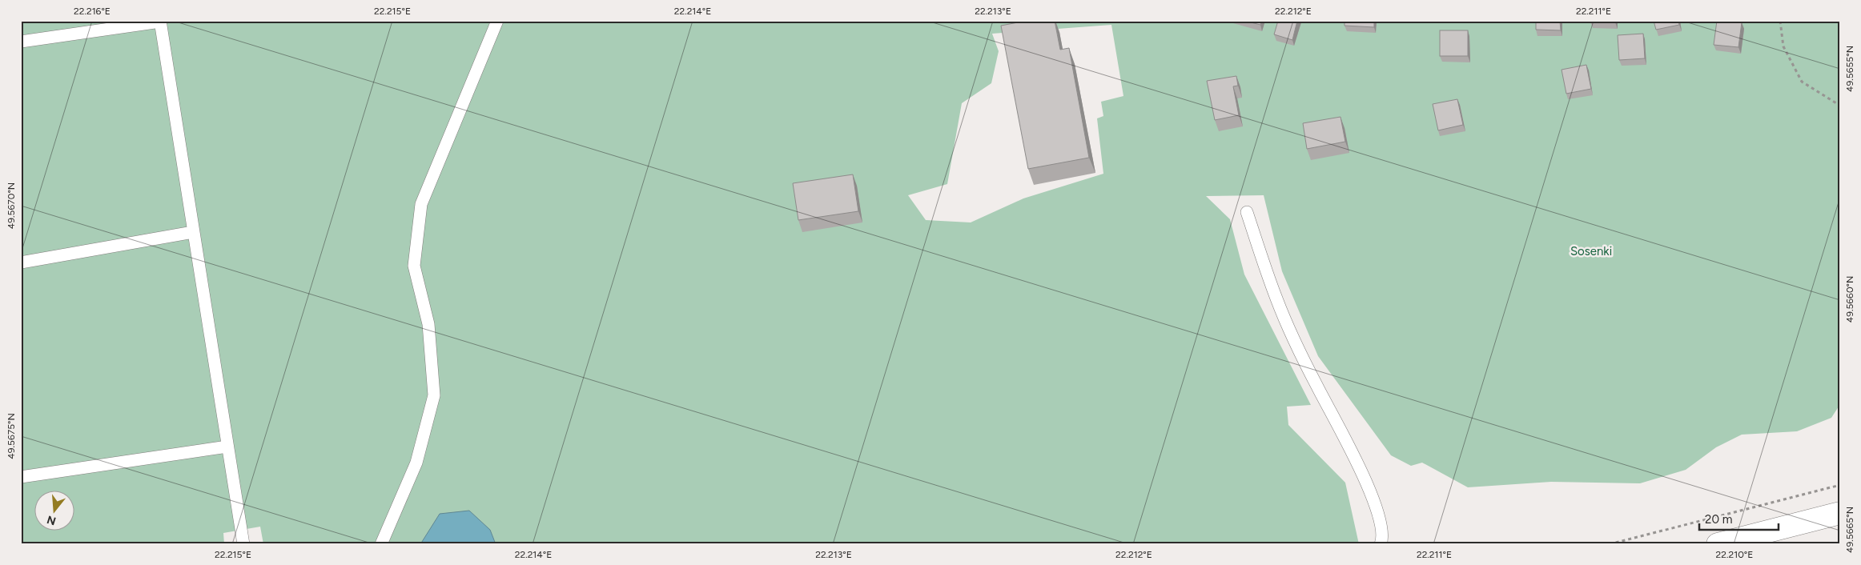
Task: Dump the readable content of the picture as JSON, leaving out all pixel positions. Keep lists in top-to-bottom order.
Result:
{
  "parks": ["Sosenki"],
  "scale_bar": "20 m",
  "north": "bottom",
  "coordinates": [
    "22.216°E",
    "22.215°E",
    "22.214°E",
    "22.213°E",
    "22.212°E",
    "22.211°E",
    "49.5655°N",
    "49.5670°N",
    "49.5660°N",
    "49.5675°N",
    "49.5665°N",
    "22.210°E"
  ]
}
